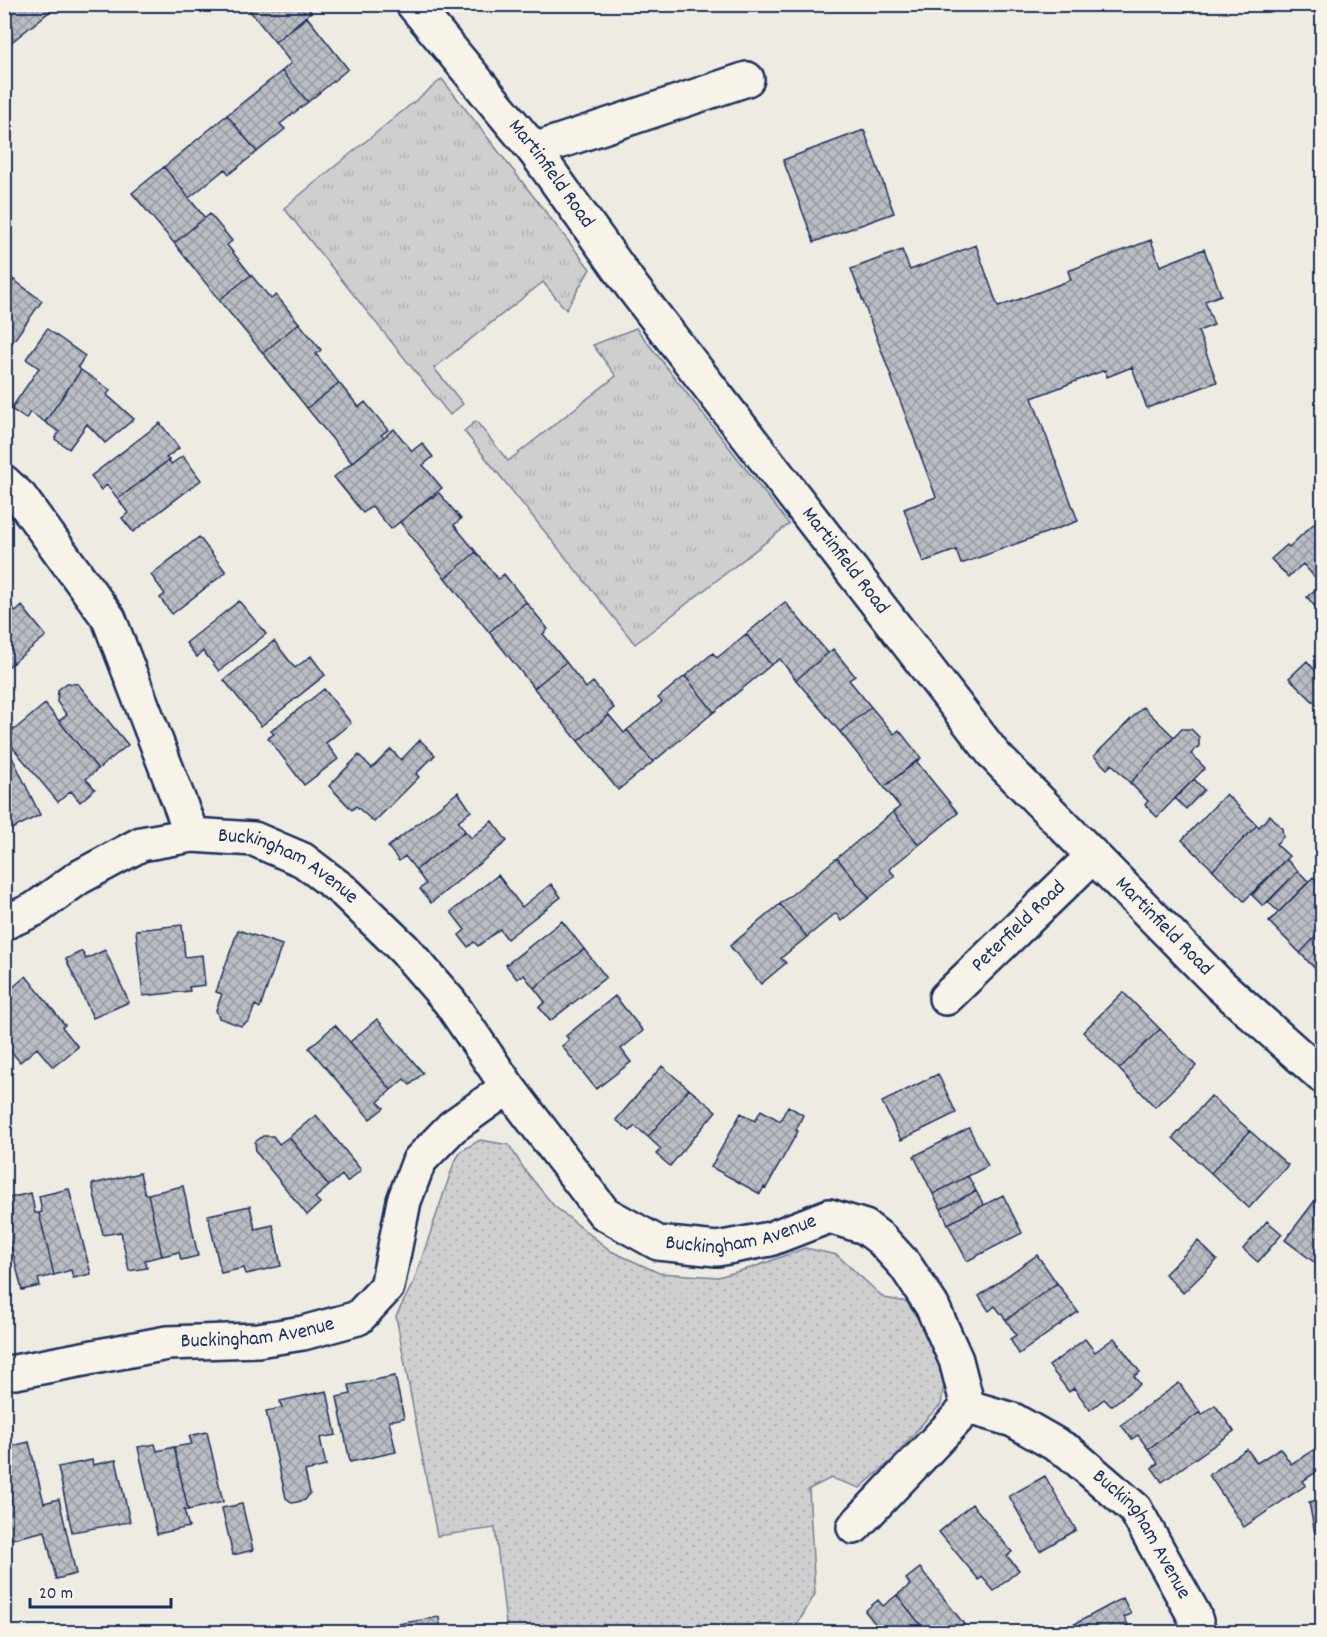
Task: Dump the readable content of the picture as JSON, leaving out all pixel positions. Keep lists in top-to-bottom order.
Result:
{
  "streets": {
    "street": ["Martinfield Road", "Buckingham Avenue", "Peterfield Road"]
  },
  "crossings": [
    ["Martinfield Road", "Peterfield Road"]
  ],
  "scale_bar": "20 m"
}
